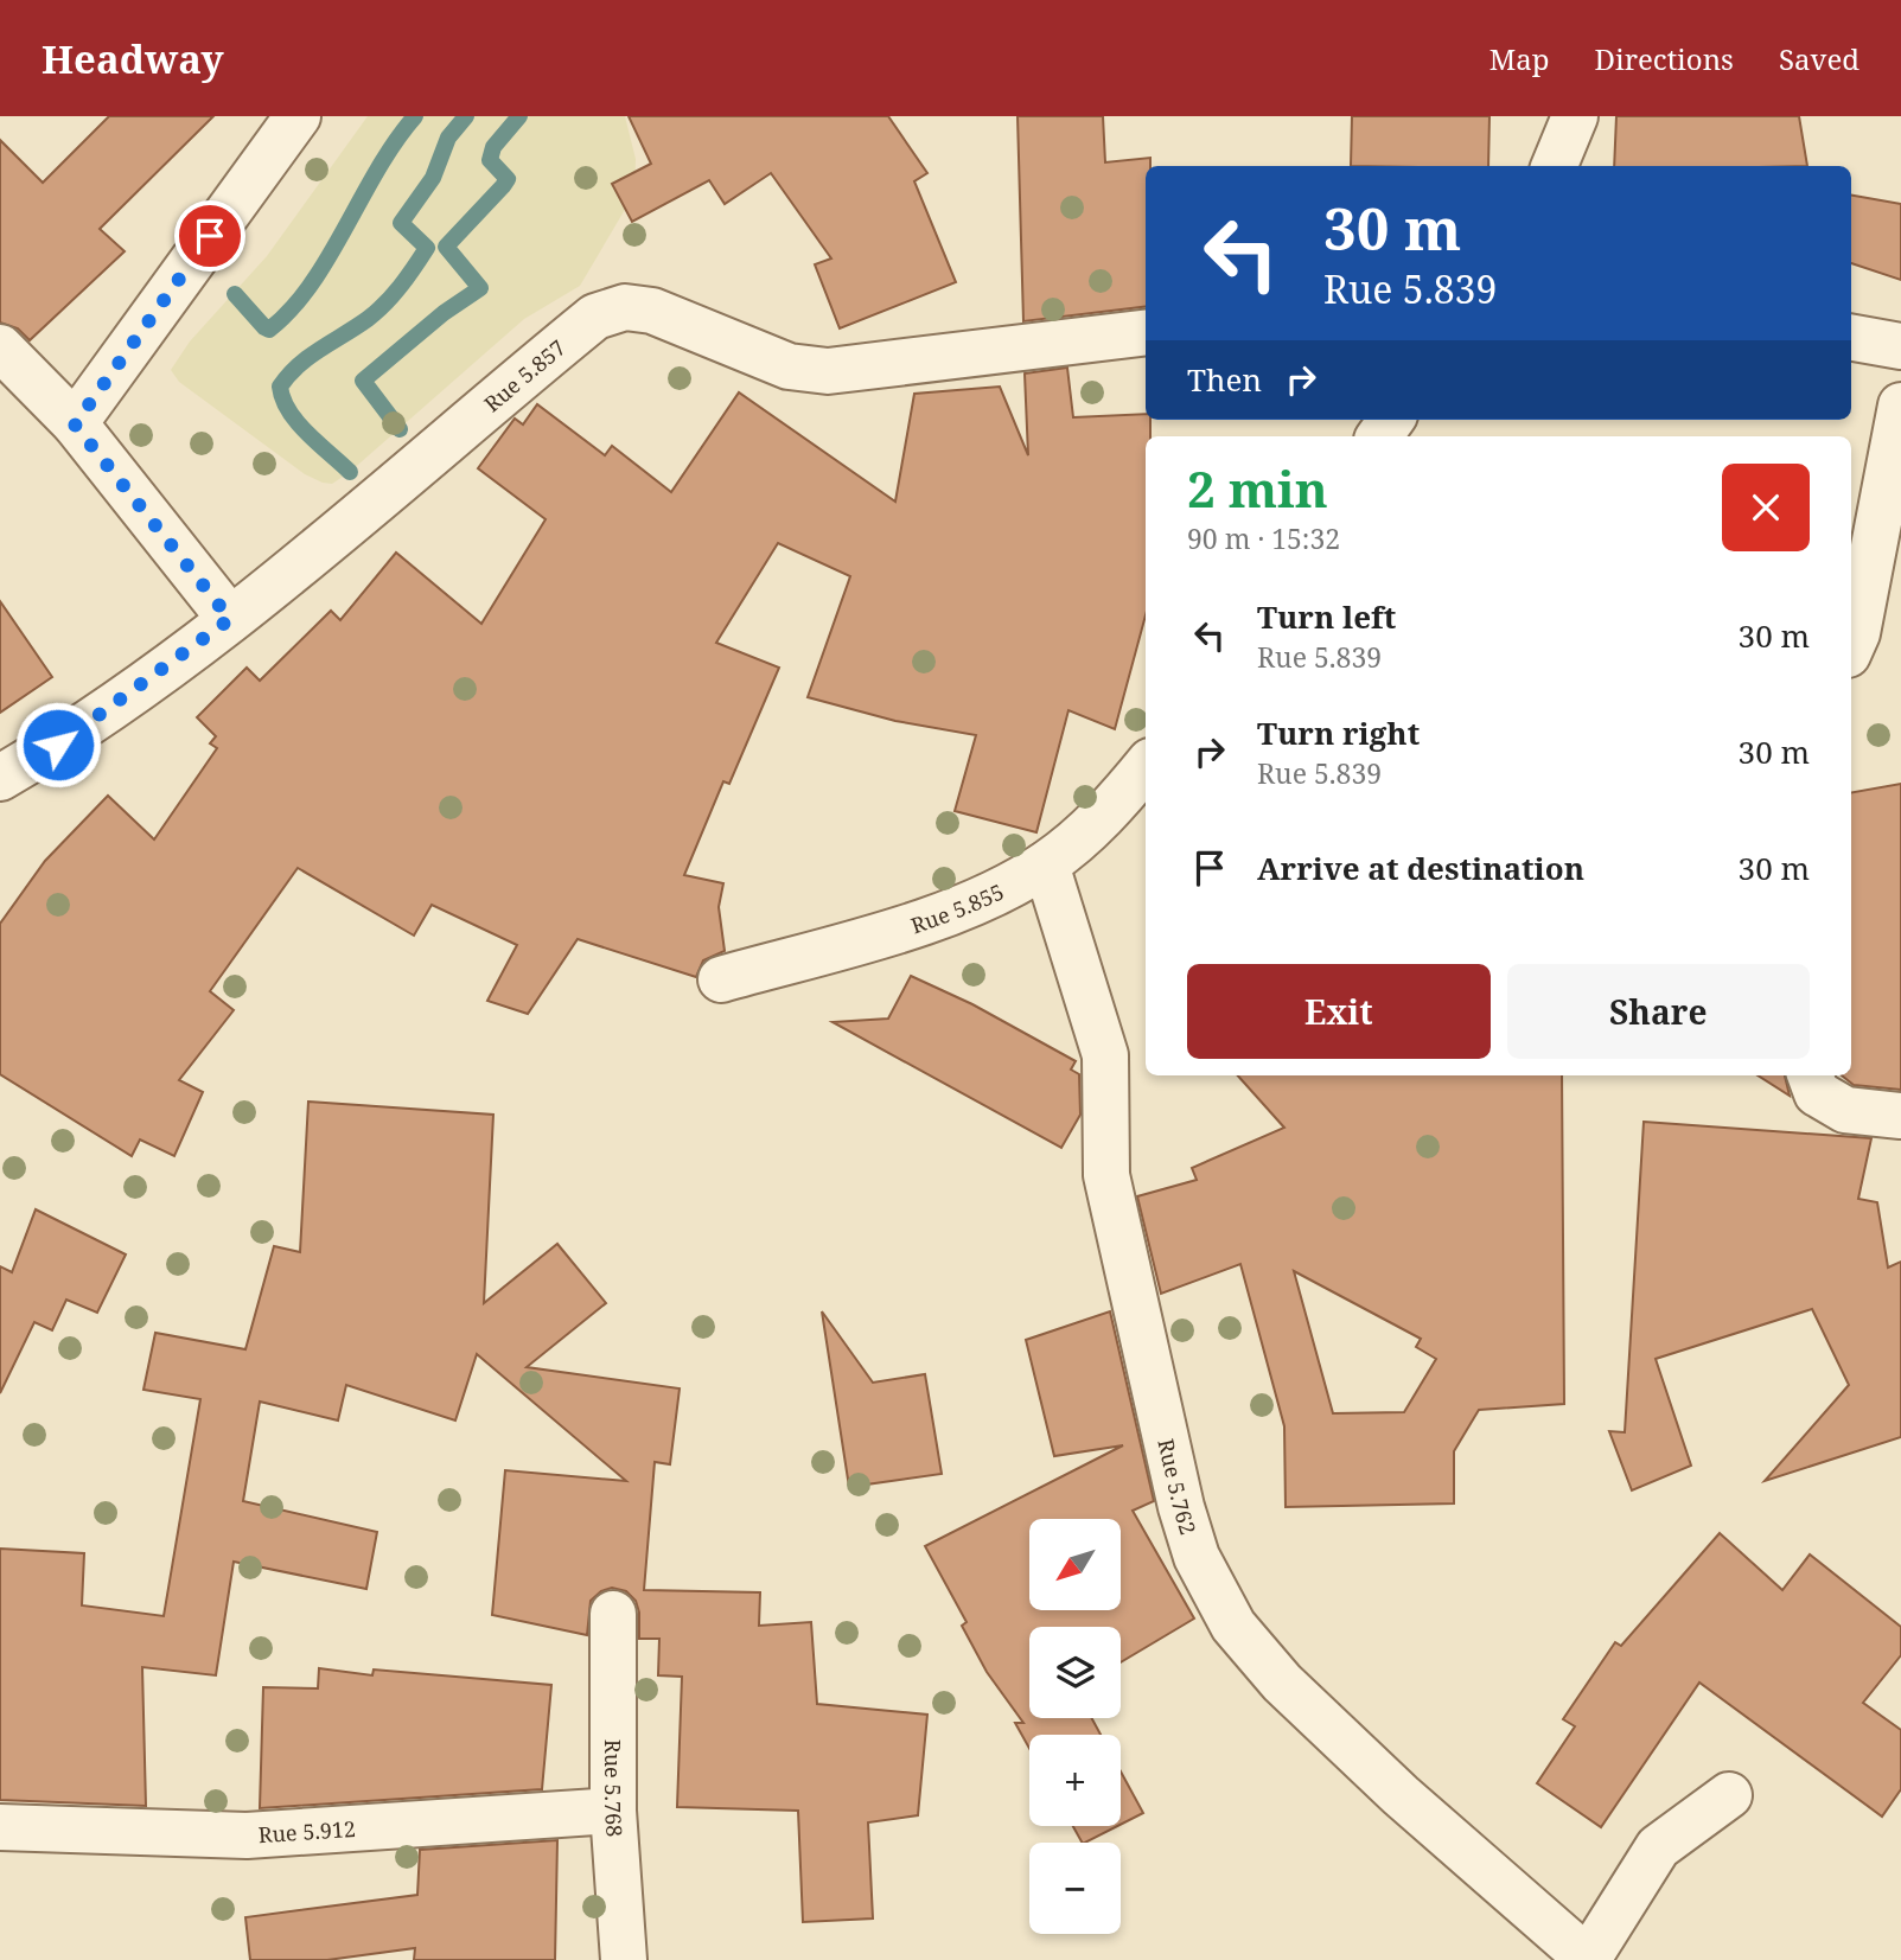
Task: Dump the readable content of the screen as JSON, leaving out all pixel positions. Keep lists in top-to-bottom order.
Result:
{
  "streets": {
    "street": [
      "Rue 5.857",
      "Rue 5.855",
      "Rue 5.762",
      "Rue 5.768",
      "Rue 5.912"
    ]
  },
  "crossings": [
    ["Rue 5.855", "Rue 5.762"],
    ["Rue 5.768", "Rue 5.912"]
  ],
  "north": "bottom left",
  "page": {
    "header": "Headway",
    "nav": ["Map", "Directions", "Saved"],
    "turn": ["30 m", "Rue 5.839"],
    "then": "Then",
    "heading": ["2 min", "90 m · 15:32"],
    "list": [
      {
        "name": "Turn left",
        "note": "Rue 5.839",
        "value": "30 m"
      },
      {
        "name": "Turn right",
        "note": "Rue 5.839",
        "value": "30 m"
      },
      {
        "name": "Arrive at destination",
        "value": "30 m"
      }
    ],
    "buttons": ["Exit", "Share"],
    "map_buttons": ["+", "−"]
  }
}
